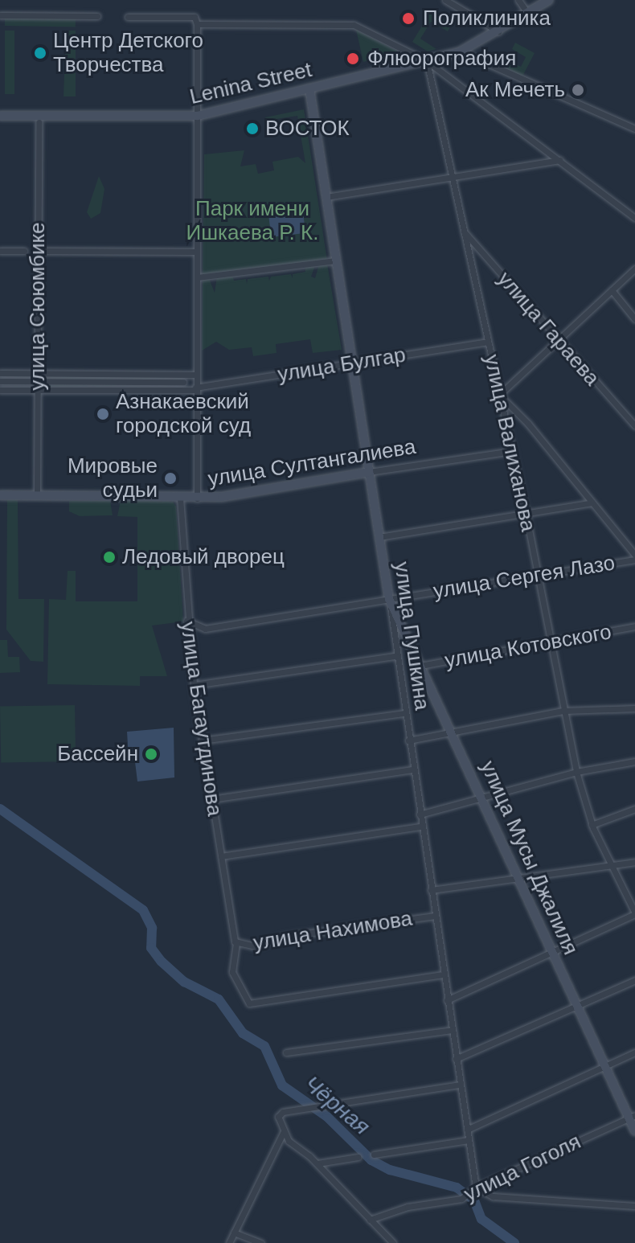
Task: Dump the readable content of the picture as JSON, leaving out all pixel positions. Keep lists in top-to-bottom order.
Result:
{
  "streets": {
    "main road": [
      "Lenina Street",
      "улица Султангалиева",
      "улица Пушкина",
      "улица Мусы Джалиля"
    ],
    "street": [
      "улица Сююмбике",
      "улица Гараева",
      "улица Булгар",
      "улица Валиханова",
      "улица Сергея Лазо",
      "улица Котовского",
      "улица Багаутдинова",
      "улица Нахимова",
      "улица Гоголя"
    ]
  },
  "crossings": [
    ["Lenina Street", "улица Валиханова"],
    ["Lenina Street", "улица Пушкина"],
    ["улица Сююмбике", "улица Булгар"],
    ["улица Гараева", "улица Валиханова"],
    ["улица Булгар", "улица Валиханова"],
    ["улица Булгар", "улица Пушкина"],
    ["улица Валиханова", "улица Султангалиева"],
    ["улица Валиханова", "улица Сергея Лазо"],
    ["улица Валиханова", "улица Котовского"],
    ["улица Султангалиева", "улица Пушкина"],
    ["улица Султангалиева", "улица Багаутдинова"],
    ["улица Сергея Лазо", "улица Пушкина"],
    ["улица Сергея Лазо", "улица Багаутдинова"],
    ["улица Сергея Лазо", "улица Мусы Джалиля"],
    ["улица Пушкина", "улица Багаутдинова"],
    ["улица Пушкина", "улица Мусы Джалиля"],
    ["улица Пушкина", "улица Нахимова"],
    ["улица Пушкина", "улица Гоголя"],
    ["улица Котовского", "улица Мусы Джалиля"],
    ["улица Багаутдинова", "улица Нахимова"],
    ["улица Мусы Джалиля", "улица Гоголя"]
  ],
  "water": ["Чёрная"],
  "parks": ["Парк имени Ишкаева Р. К."],
  "places": [
    "Поликлиника",
    "Центр Детского Творчества",
    "Флюорография",
    "Ак Мечеть",
    "ВОСТОК",
    "Азнакаевский городской суд",
    "Мировые судьи",
    "Ледовый дворец",
    "Бассейн"
  ]
}
